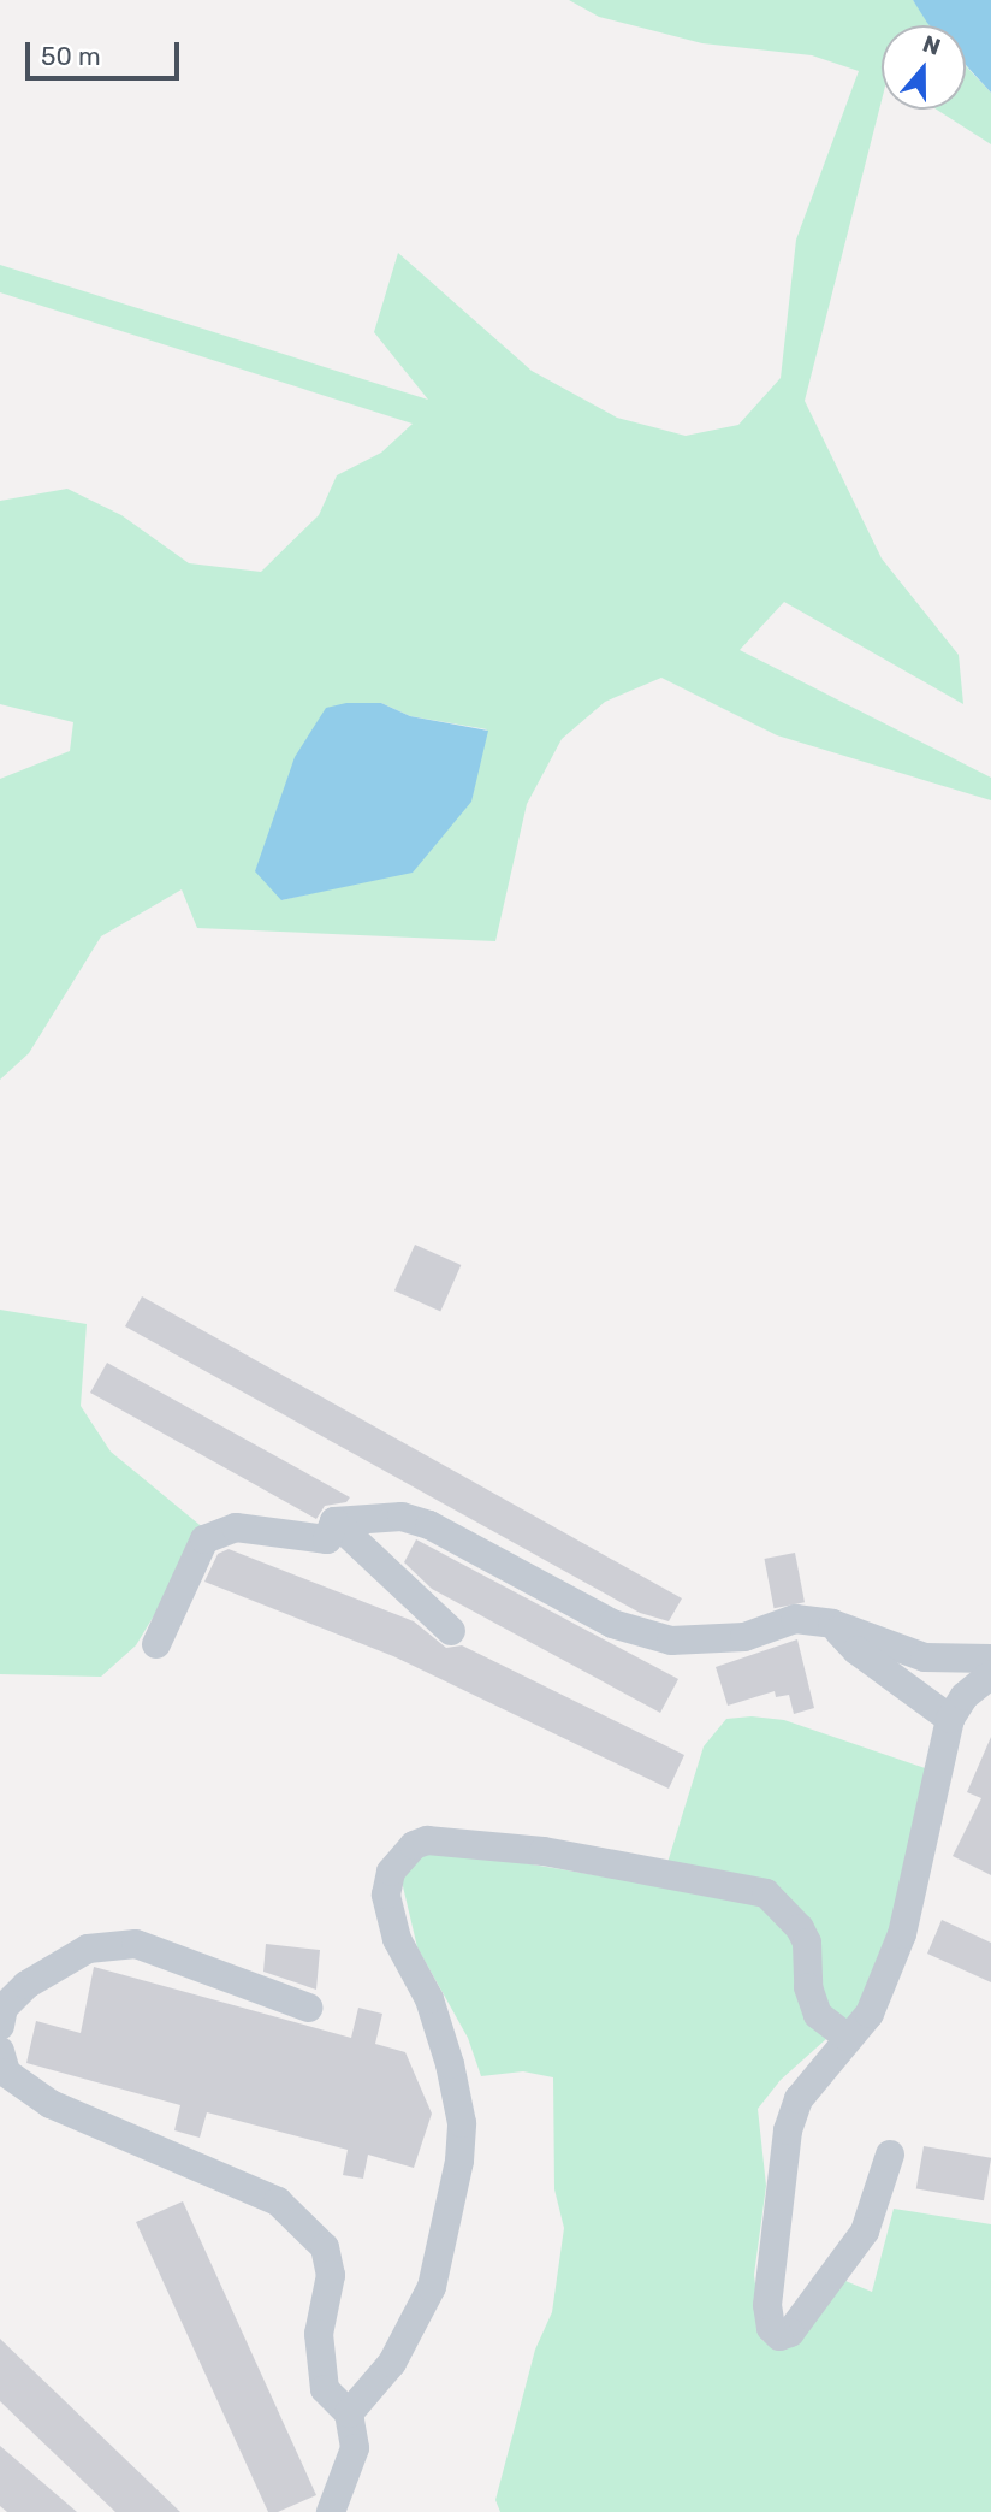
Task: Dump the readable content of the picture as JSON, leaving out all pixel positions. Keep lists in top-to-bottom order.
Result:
{
  "scale_bar": "50 m",
  "north": "top"
}
